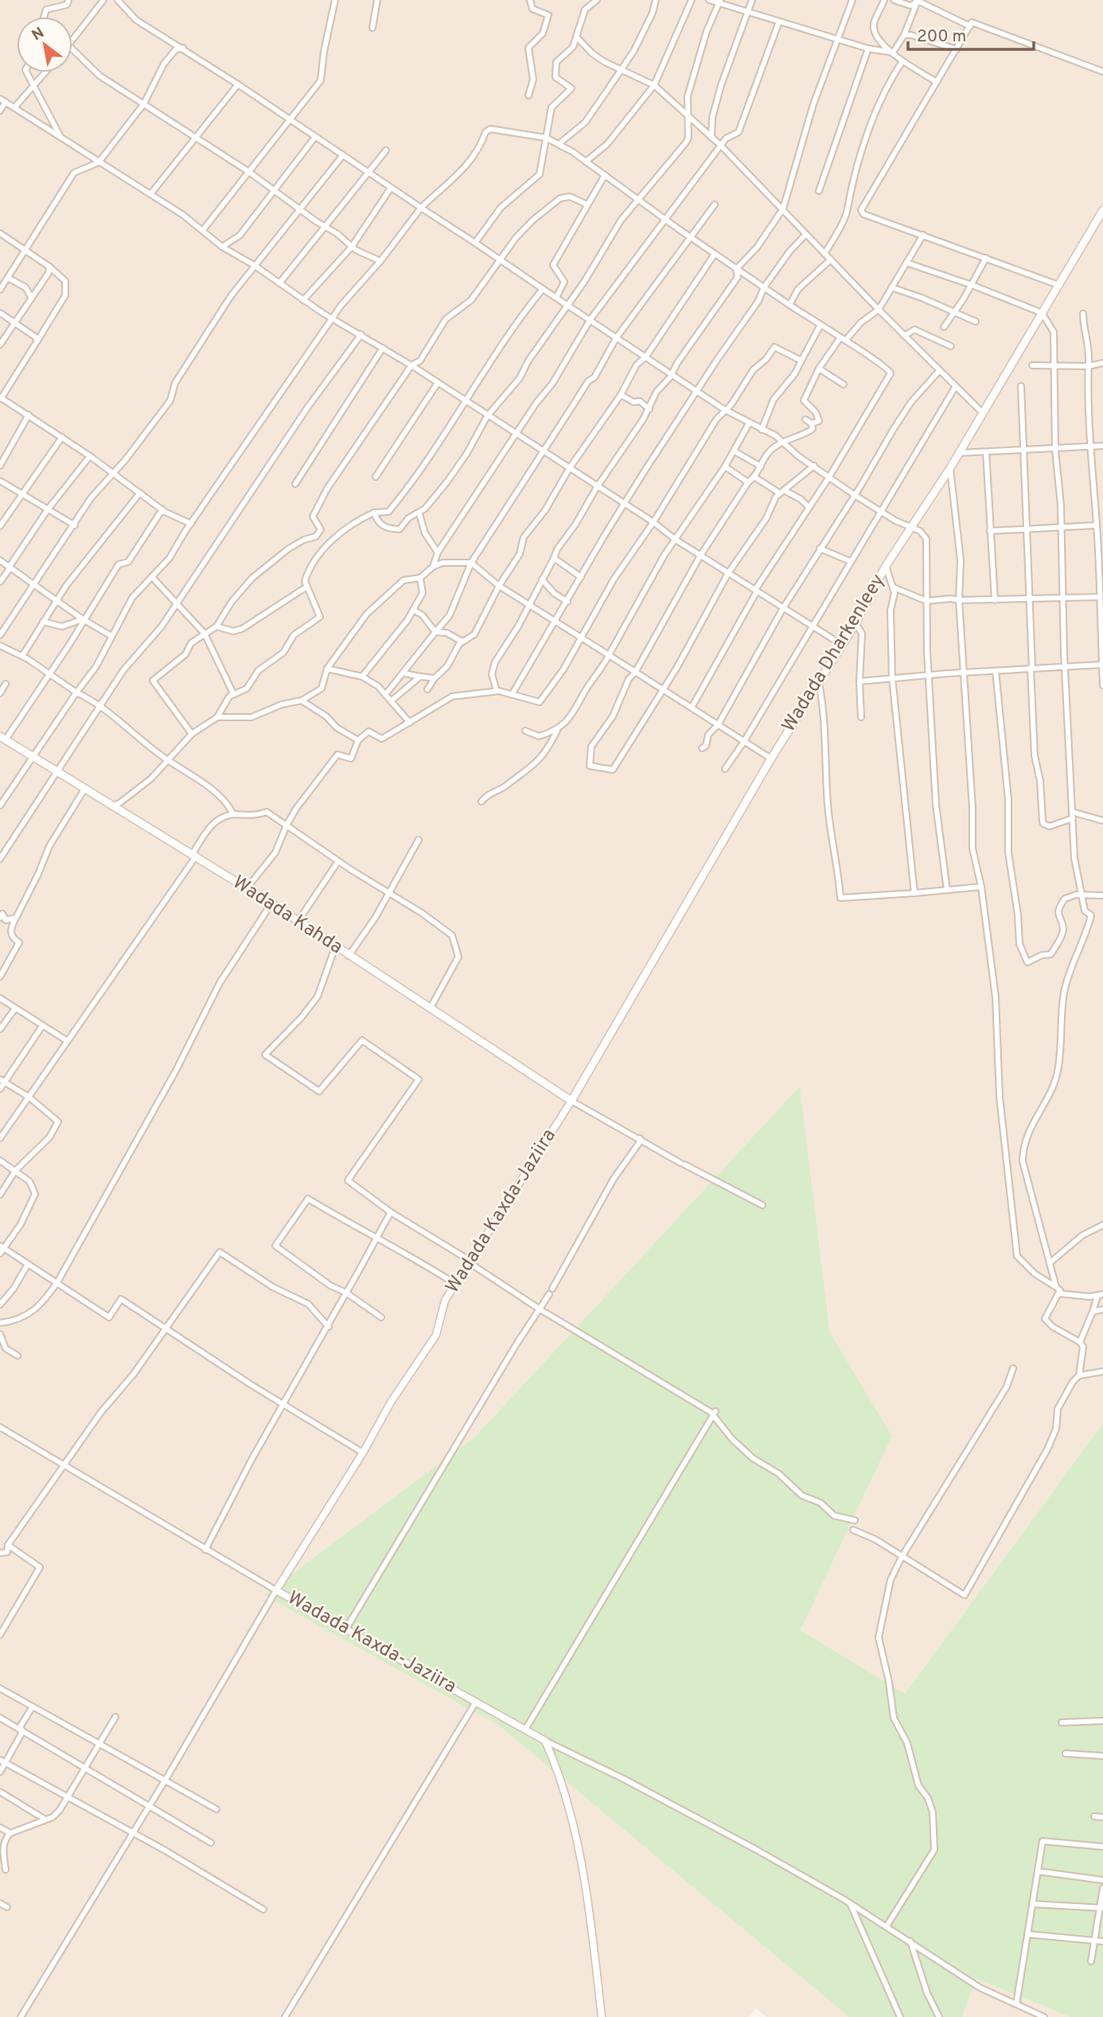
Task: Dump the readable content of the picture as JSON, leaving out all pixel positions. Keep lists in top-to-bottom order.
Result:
{
  "streets": {
    "main road": ["Wadada Dharkenleey", "Wadada Kahda"],
    "street": ["Wadada Kaxda-Jaziira"]
  },
  "crossings": [
    ["Wadada Dharkenleey", "Wadada Kahda"],
    ["Wadada Dharkenleey", "Wadada Kaxda-Jaziira"],
    ["Wadada Kahda", "Wadada Kaxda-Jaziira"]
  ],
  "scale_bar": "200 m",
  "north": "top left"
}
